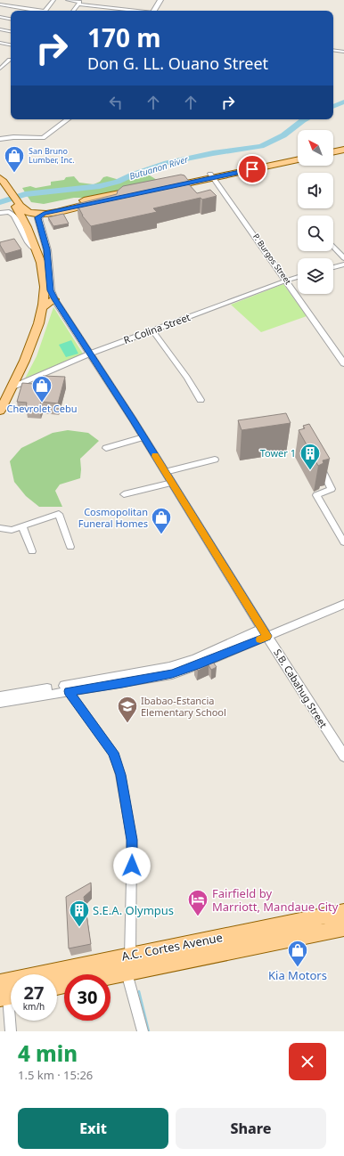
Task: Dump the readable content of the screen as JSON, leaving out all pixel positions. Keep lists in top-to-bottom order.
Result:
{
  "streets": {
    "main road": ["A.C. Cortes Avenue"],
    "street": ["P. Burgos Street", "R. Colina Street", "S.B. Cabahug Street"]
  },
  "crossings": [
    ["P. Burgos Street", "R. Colina Street"],
    ["R. Colina Street", "S.B. Cabahug Street"]
  ],
  "water": ["Butuanon River"],
  "places": {
    "shop": [
      "San Bruno Lumber, Inc.",
      "Chevrolet Cebu",
      "Cosmopolitan Funeral Homes",
      "Kia Motors"
    ],
    "building": ["Tower 1", "S.E.A. Olympus"],
    "school or university": ["Ibabao-Estancia Elementary School"],
    "hotel": ["Fairfield by Marriott, Mandaue City"]
  },
  "north": "top left",
  "page": {
    "turn": ["170 m", "Don G. LL. Ouano Street"],
    "speed": "27 km/h",
    "limit": "30",
    "heading": ["4 min", "1.5 km · 15:26"],
    "buttons": ["Exit", "Share"]
  }
}
